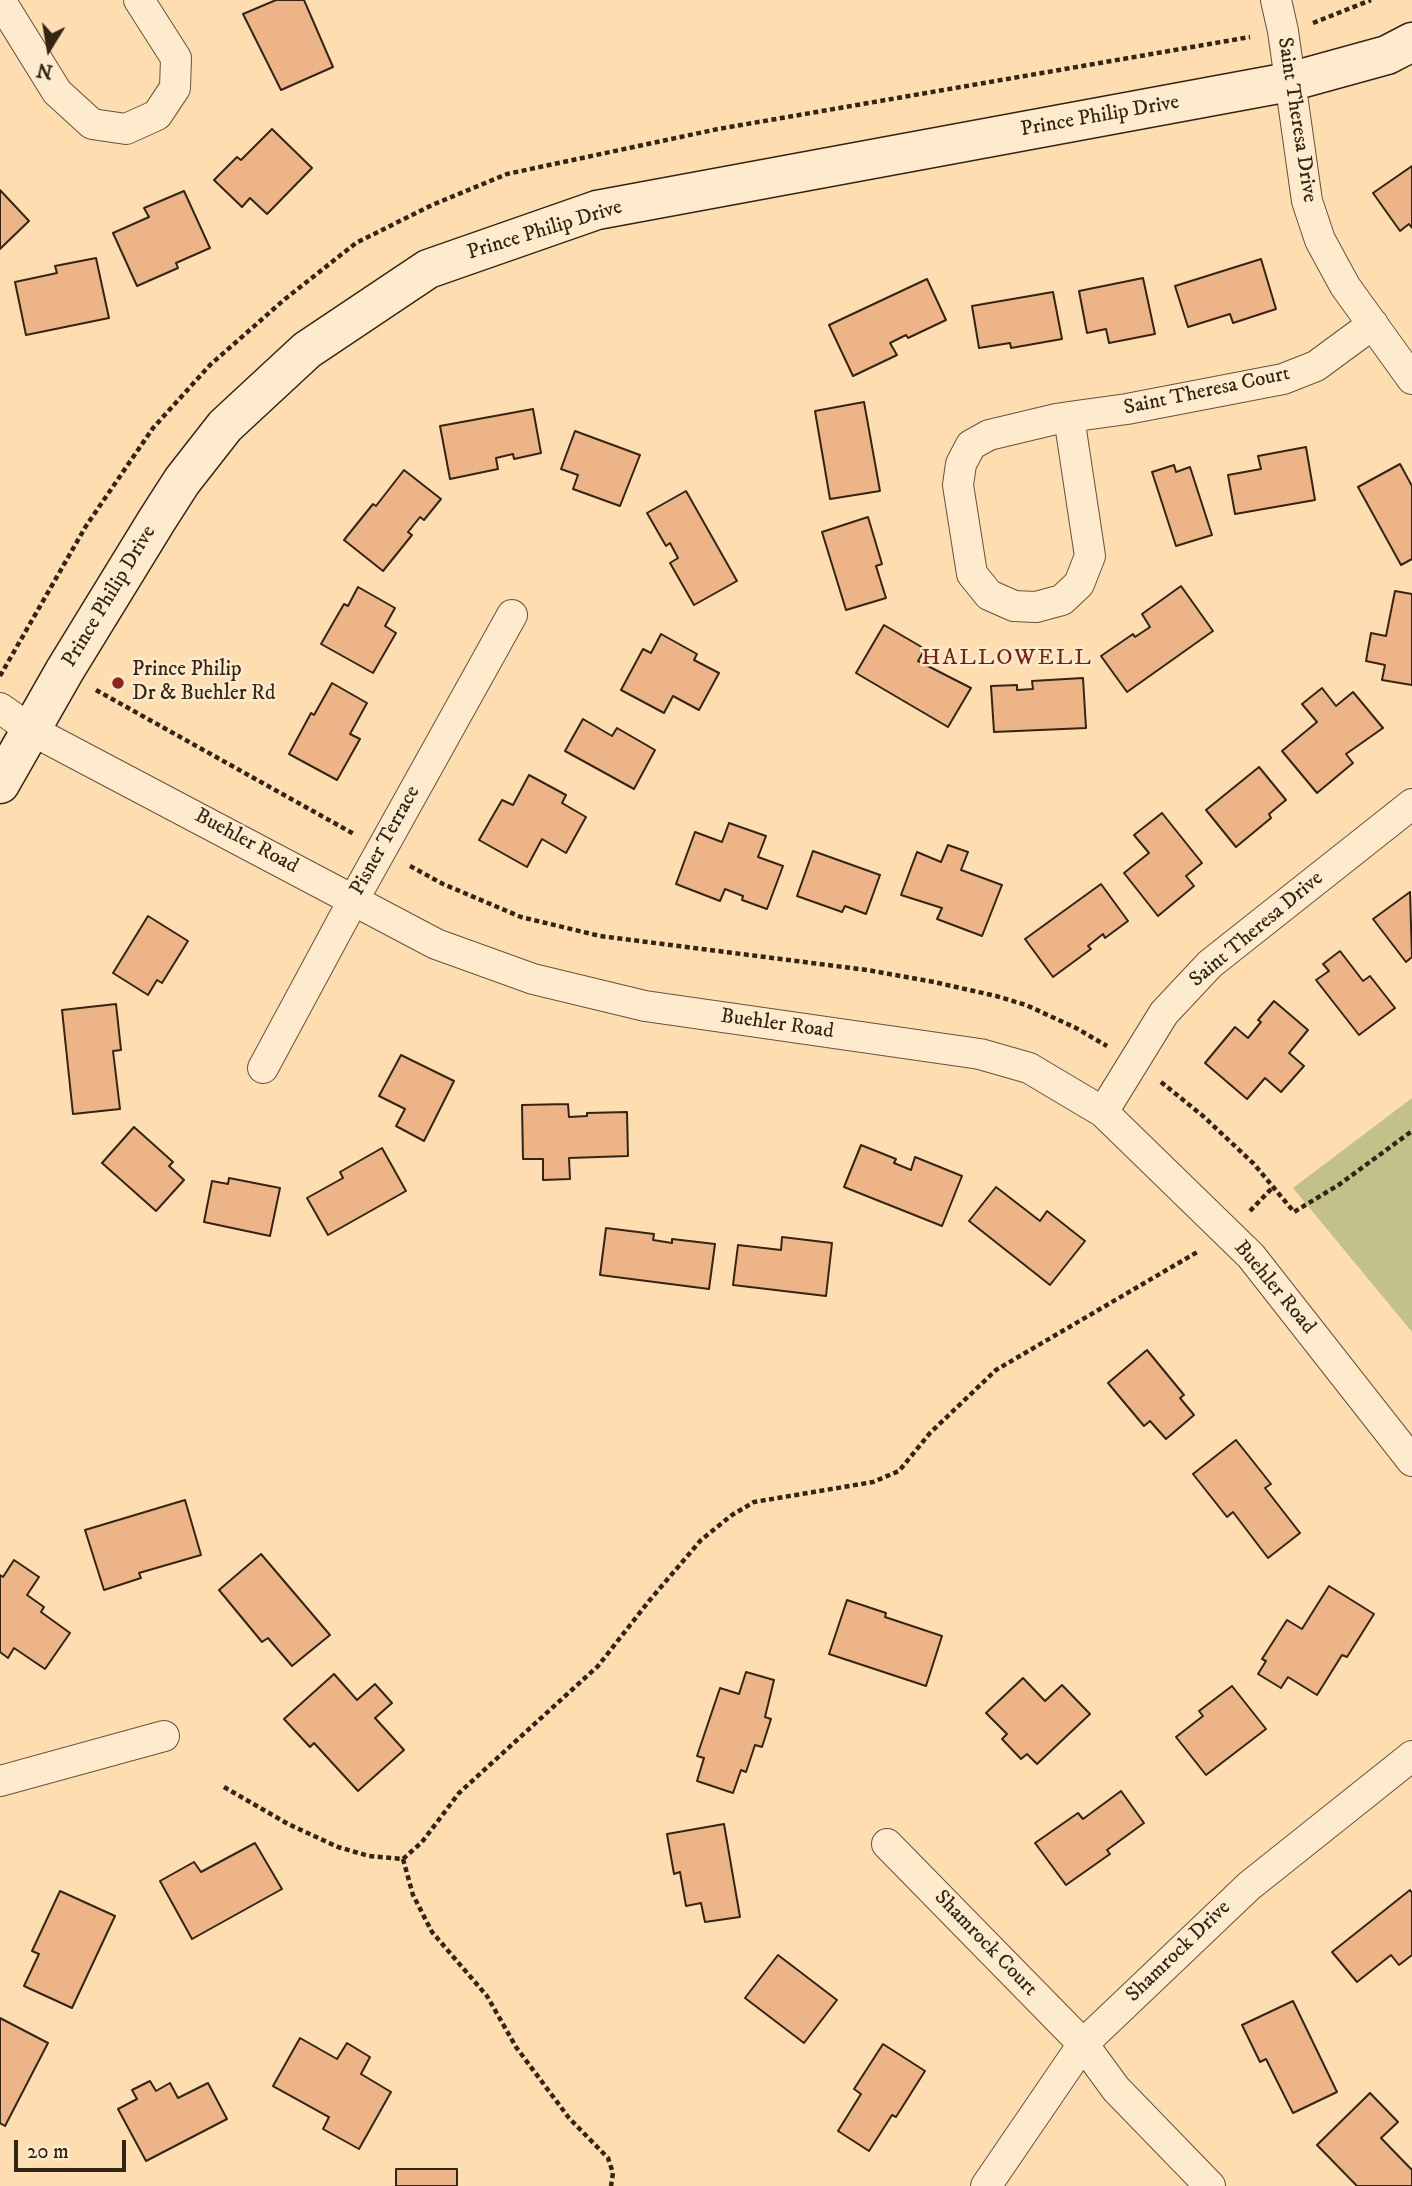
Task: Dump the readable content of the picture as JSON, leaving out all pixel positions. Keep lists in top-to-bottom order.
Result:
{
  "streets": {
    "street": [
      "Prince Philip Drive",
      "Saint Theresa Drive",
      "Saint Theresa Court",
      "Pisner Terrace",
      "Buehler Road",
      "Shamrock Court",
      "Shamrock Drive"
    ]
  },
  "crossings": [
    ["Prince Philip Drive", "Saint Theresa Drive"],
    ["Prince Philip Drive", "Buehler Road"],
    ["Saint Theresa Drive", "Saint Theresa Court"],
    ["Saint Theresa Drive", "Buehler Road"],
    ["Pisner Terrace", "Buehler Road"],
    ["Shamrock Court", "Shamrock Drive"]
  ],
  "districts": ["HALLOWELL"],
  "places": ["Prince Philip Dr & Buehler Rd"],
  "scale_bar": "20 m",
  "north": "bottom"
}
